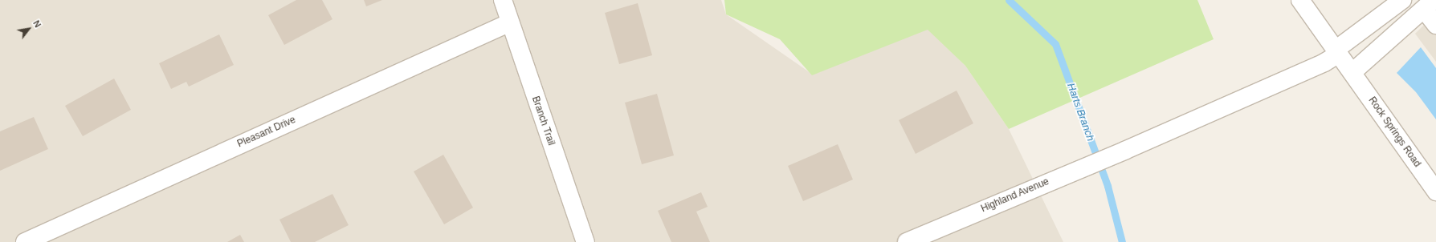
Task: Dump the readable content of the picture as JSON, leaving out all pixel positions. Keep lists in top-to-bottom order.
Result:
{
  "streets": {
    "street": [
      "Branch Trail",
      "Pleasant Drive",
      "Rock Springs Road",
      "Highland Avenue"
    ]
  },
  "crossings": [
    ["Branch Trail", "Pleasant Drive"],
    ["Rock Springs Road", "Highland Avenue"]
  ],
  "water": ["Harts Branch"],
  "north": "top right"
}
